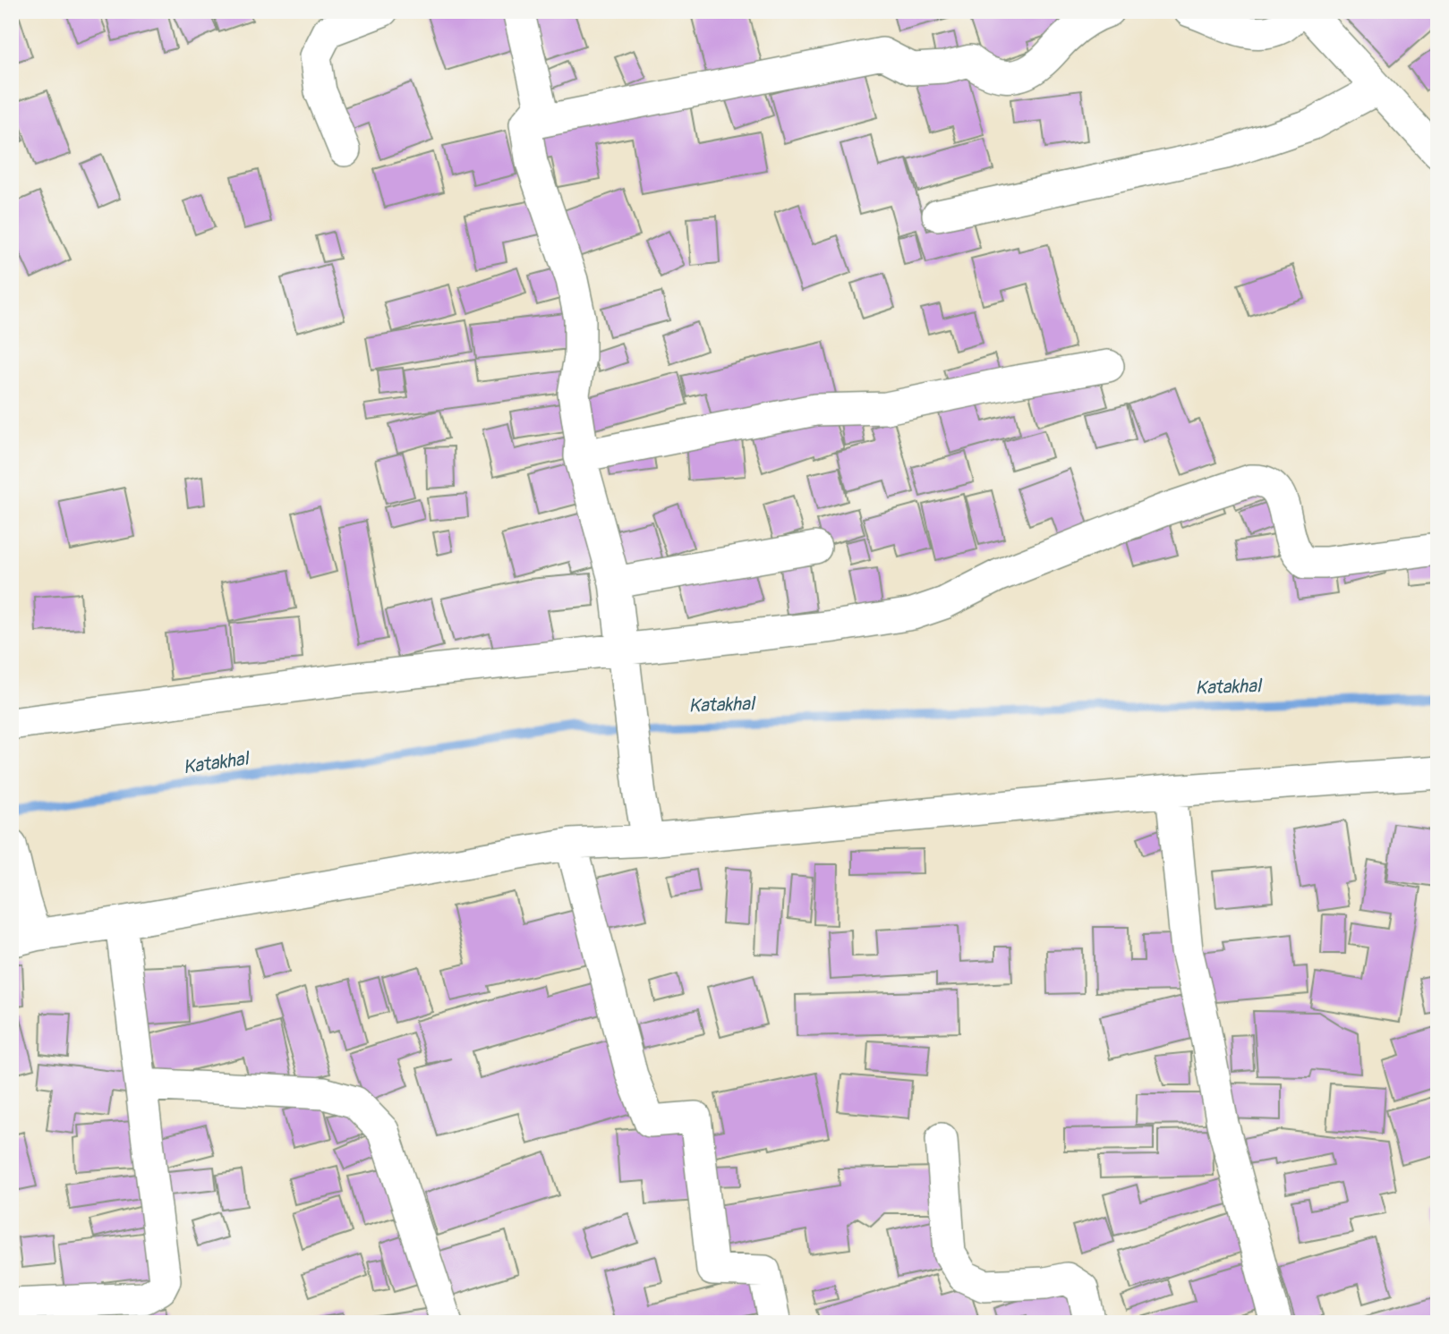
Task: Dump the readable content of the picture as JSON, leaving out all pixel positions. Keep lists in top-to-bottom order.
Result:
{
  "water": ["Katakhal"]
}
